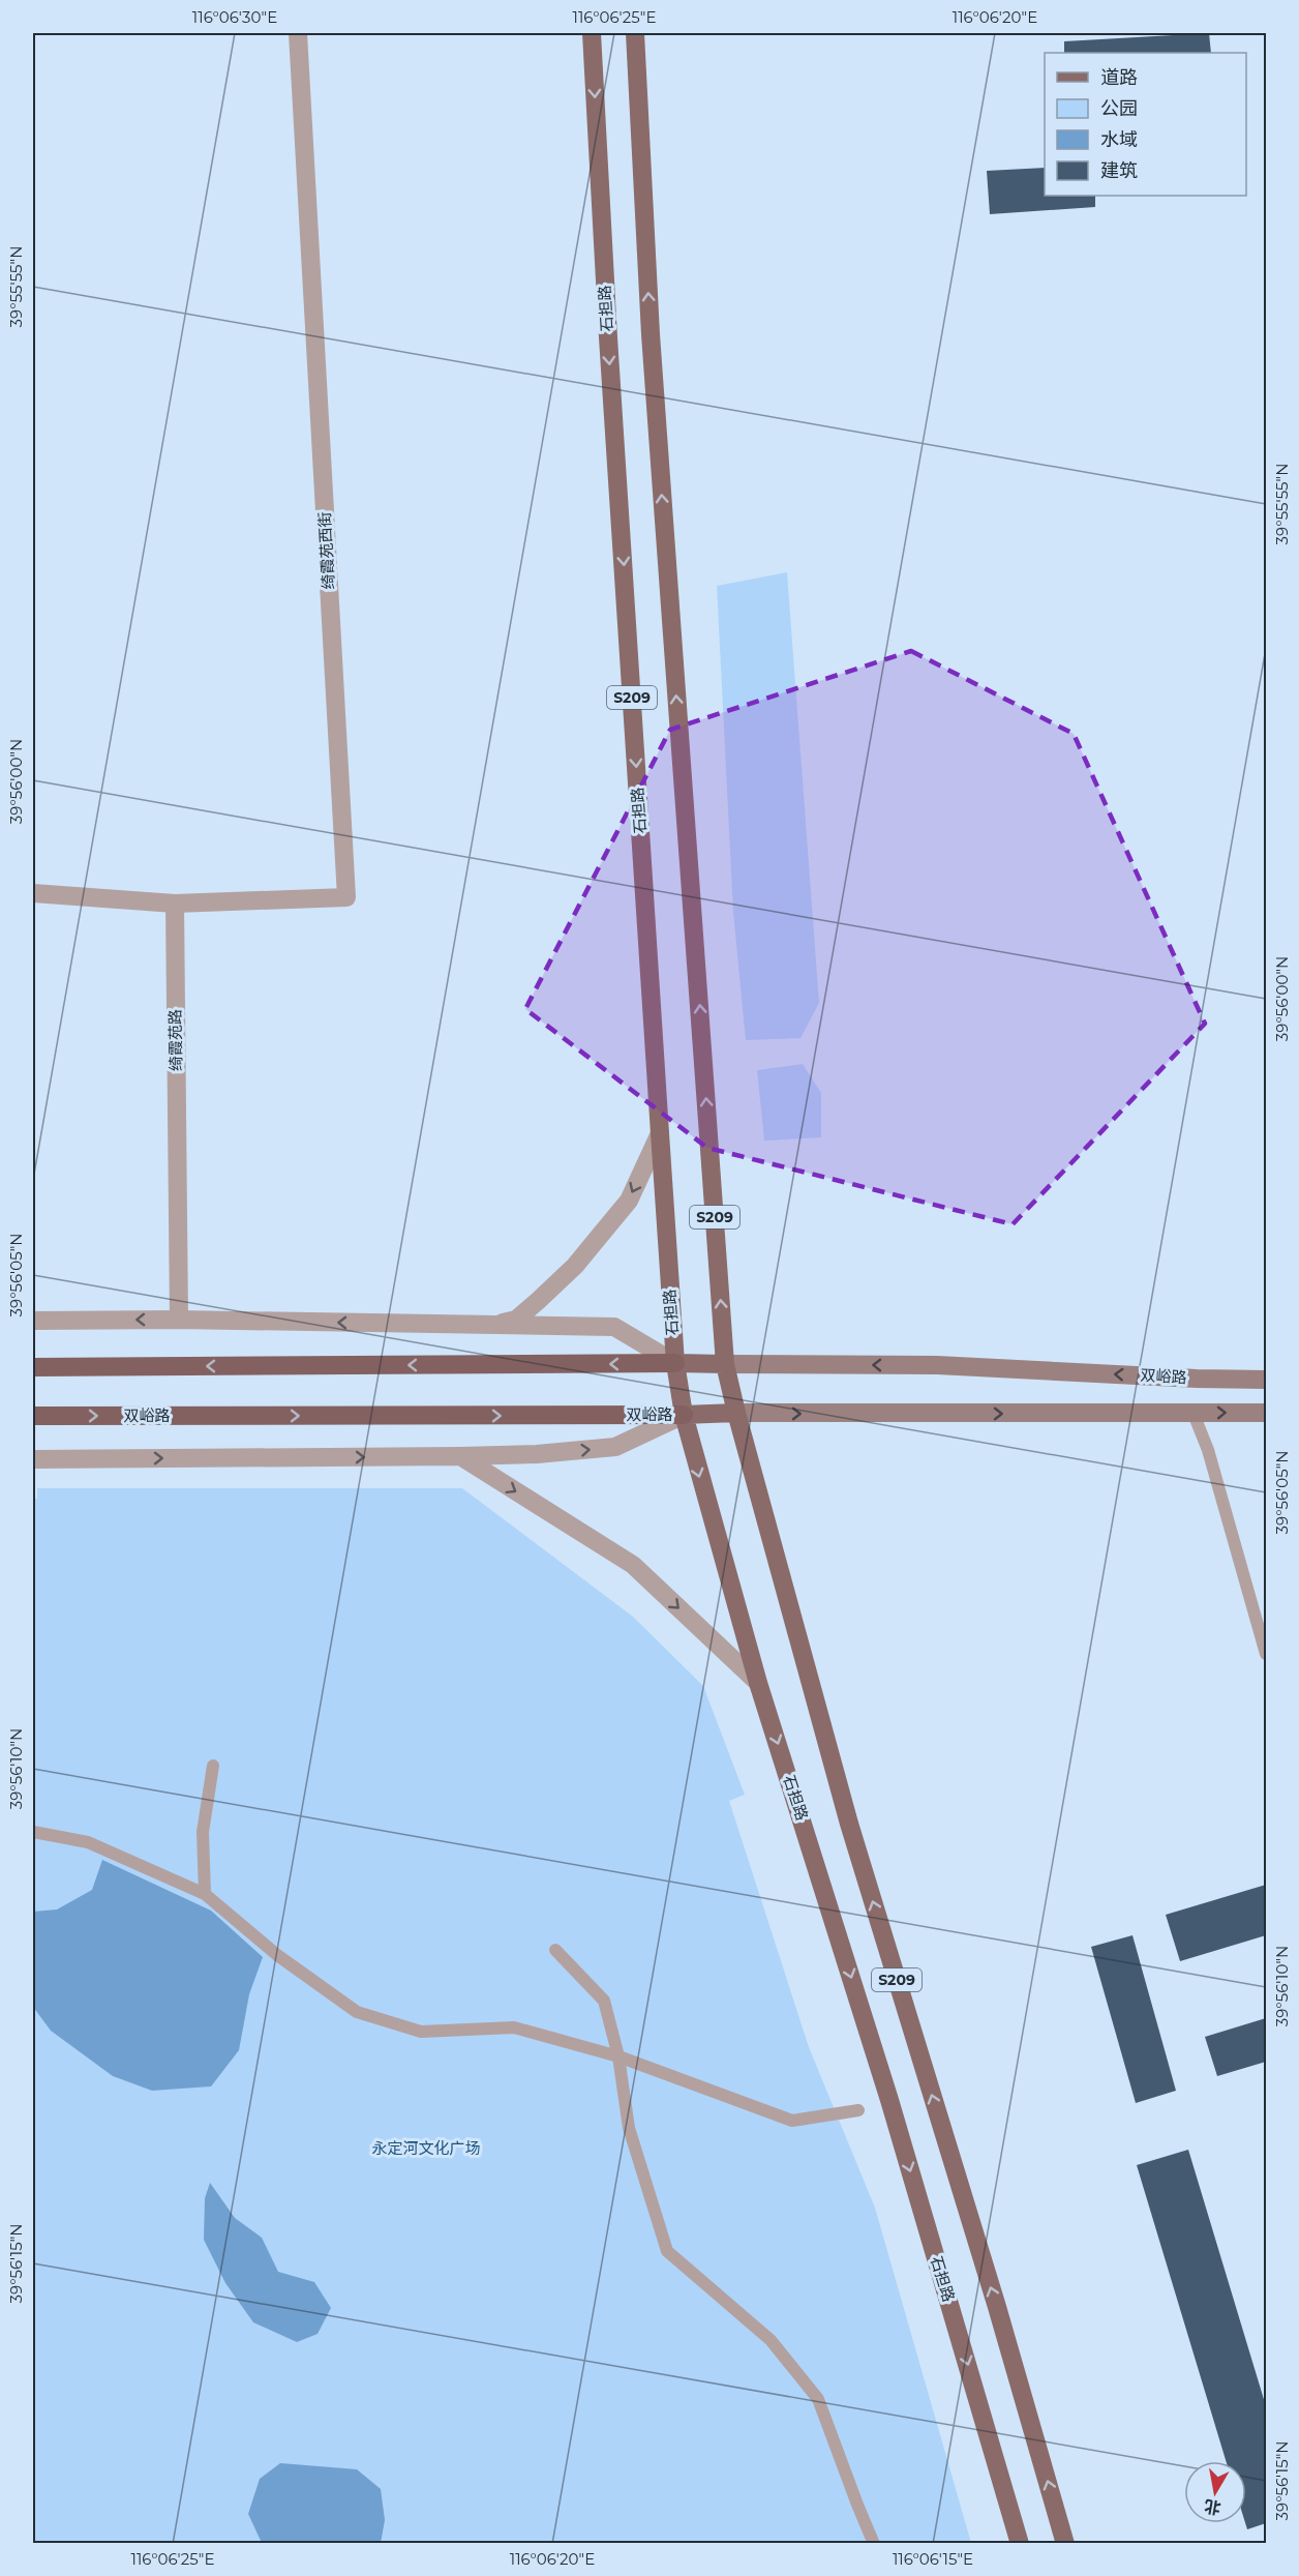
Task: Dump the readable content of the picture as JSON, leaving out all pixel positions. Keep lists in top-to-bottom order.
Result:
{
  "streets": {
    "highway": ["双峪路"],
    "main road": ["石担路", "S209"],
    "street": ["绮霞苑西街", "绮霞苑路"]
  },
  "crossings": [
    ["石担路", "双峪路"],
    ["绮霞苑西街", "绮霞苑路"],
    ["S209", "双峪路"]
  ],
  "parks": ["永定河文化广场"],
  "legend": [
    "道路",
    "公园",
    "水域",
    "建筑"
  ],
  "north": "bottom",
  "coordinates": [
    "116°06'30\"E",
    "116°06'25\"E",
    "116°06'20\"E",
    "39°55'55\"N",
    "39°56'00\"N",
    "39°56'05\"N",
    "39°56'10\"N",
    "39°56'15\"N",
    "116°06'15\"E"
  ]
}
